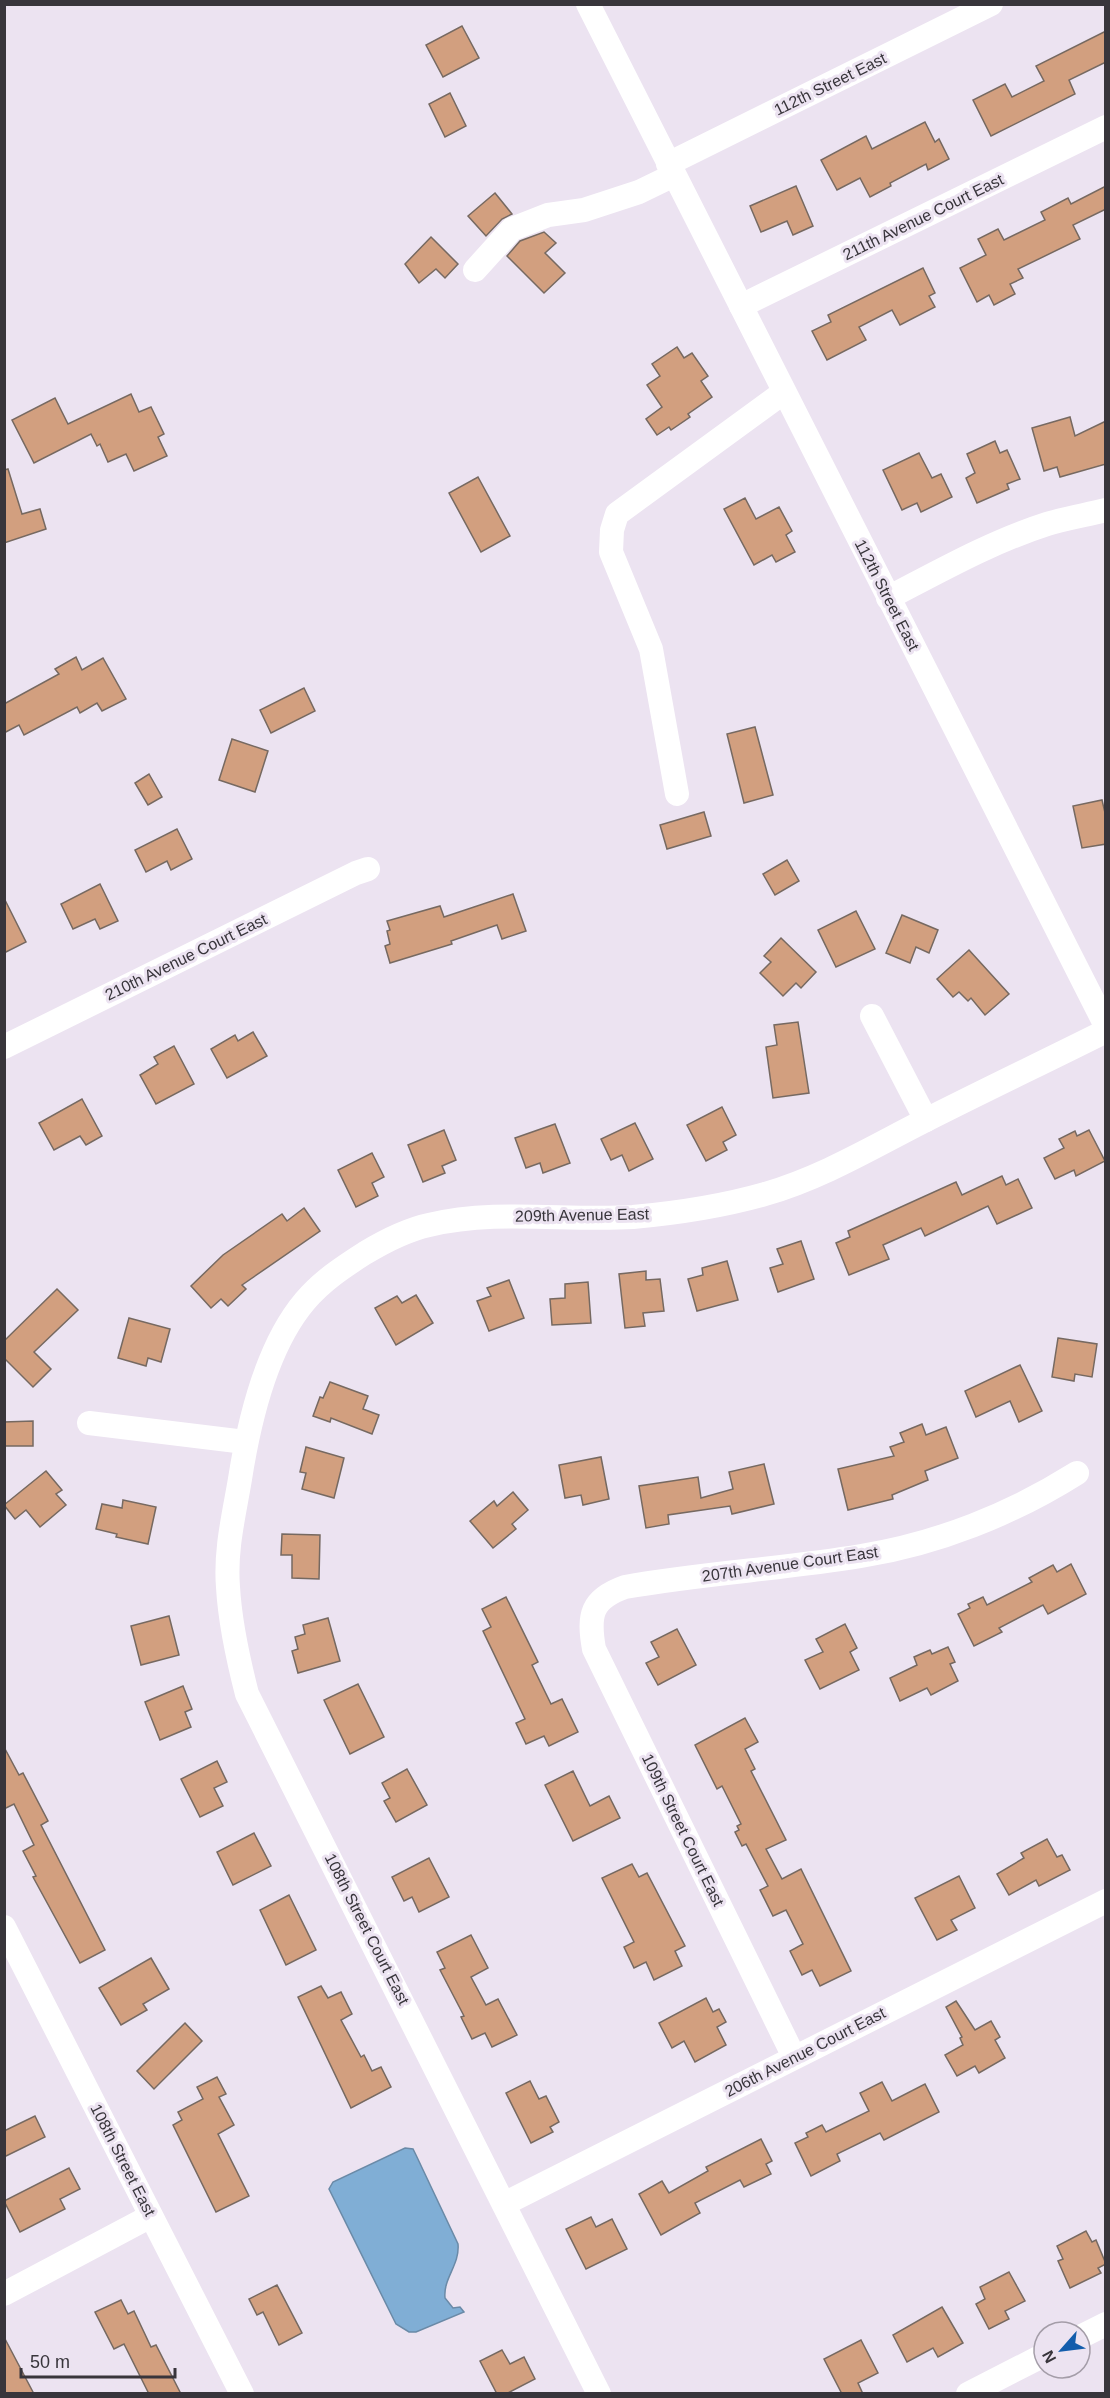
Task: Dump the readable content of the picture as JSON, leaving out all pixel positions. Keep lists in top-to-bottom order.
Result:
{
  "streets": {
    "street": [
      "112th Street East",
      "211th Avenue Court East",
      "210th Avenue Court East",
      "209th Avenue East",
      "207th Avenue Court East",
      "109th Street Court East",
      "108th Street Court East",
      "206th Avenue Court East",
      "108th Street East"
    ]
  },
  "crossings": [
    ["112th Street East", "211th Avenue Court East"],
    ["209th Avenue East", "108th Street Court East"],
    ["207th Avenue Court East", "109th Street Court East"],
    ["109th Street Court East", "206th Avenue Court East"],
    ["108th Street Court East", "206th Avenue Court East"]
  ],
  "scale_bar": "50 m",
  "north": "bottom left"
}
